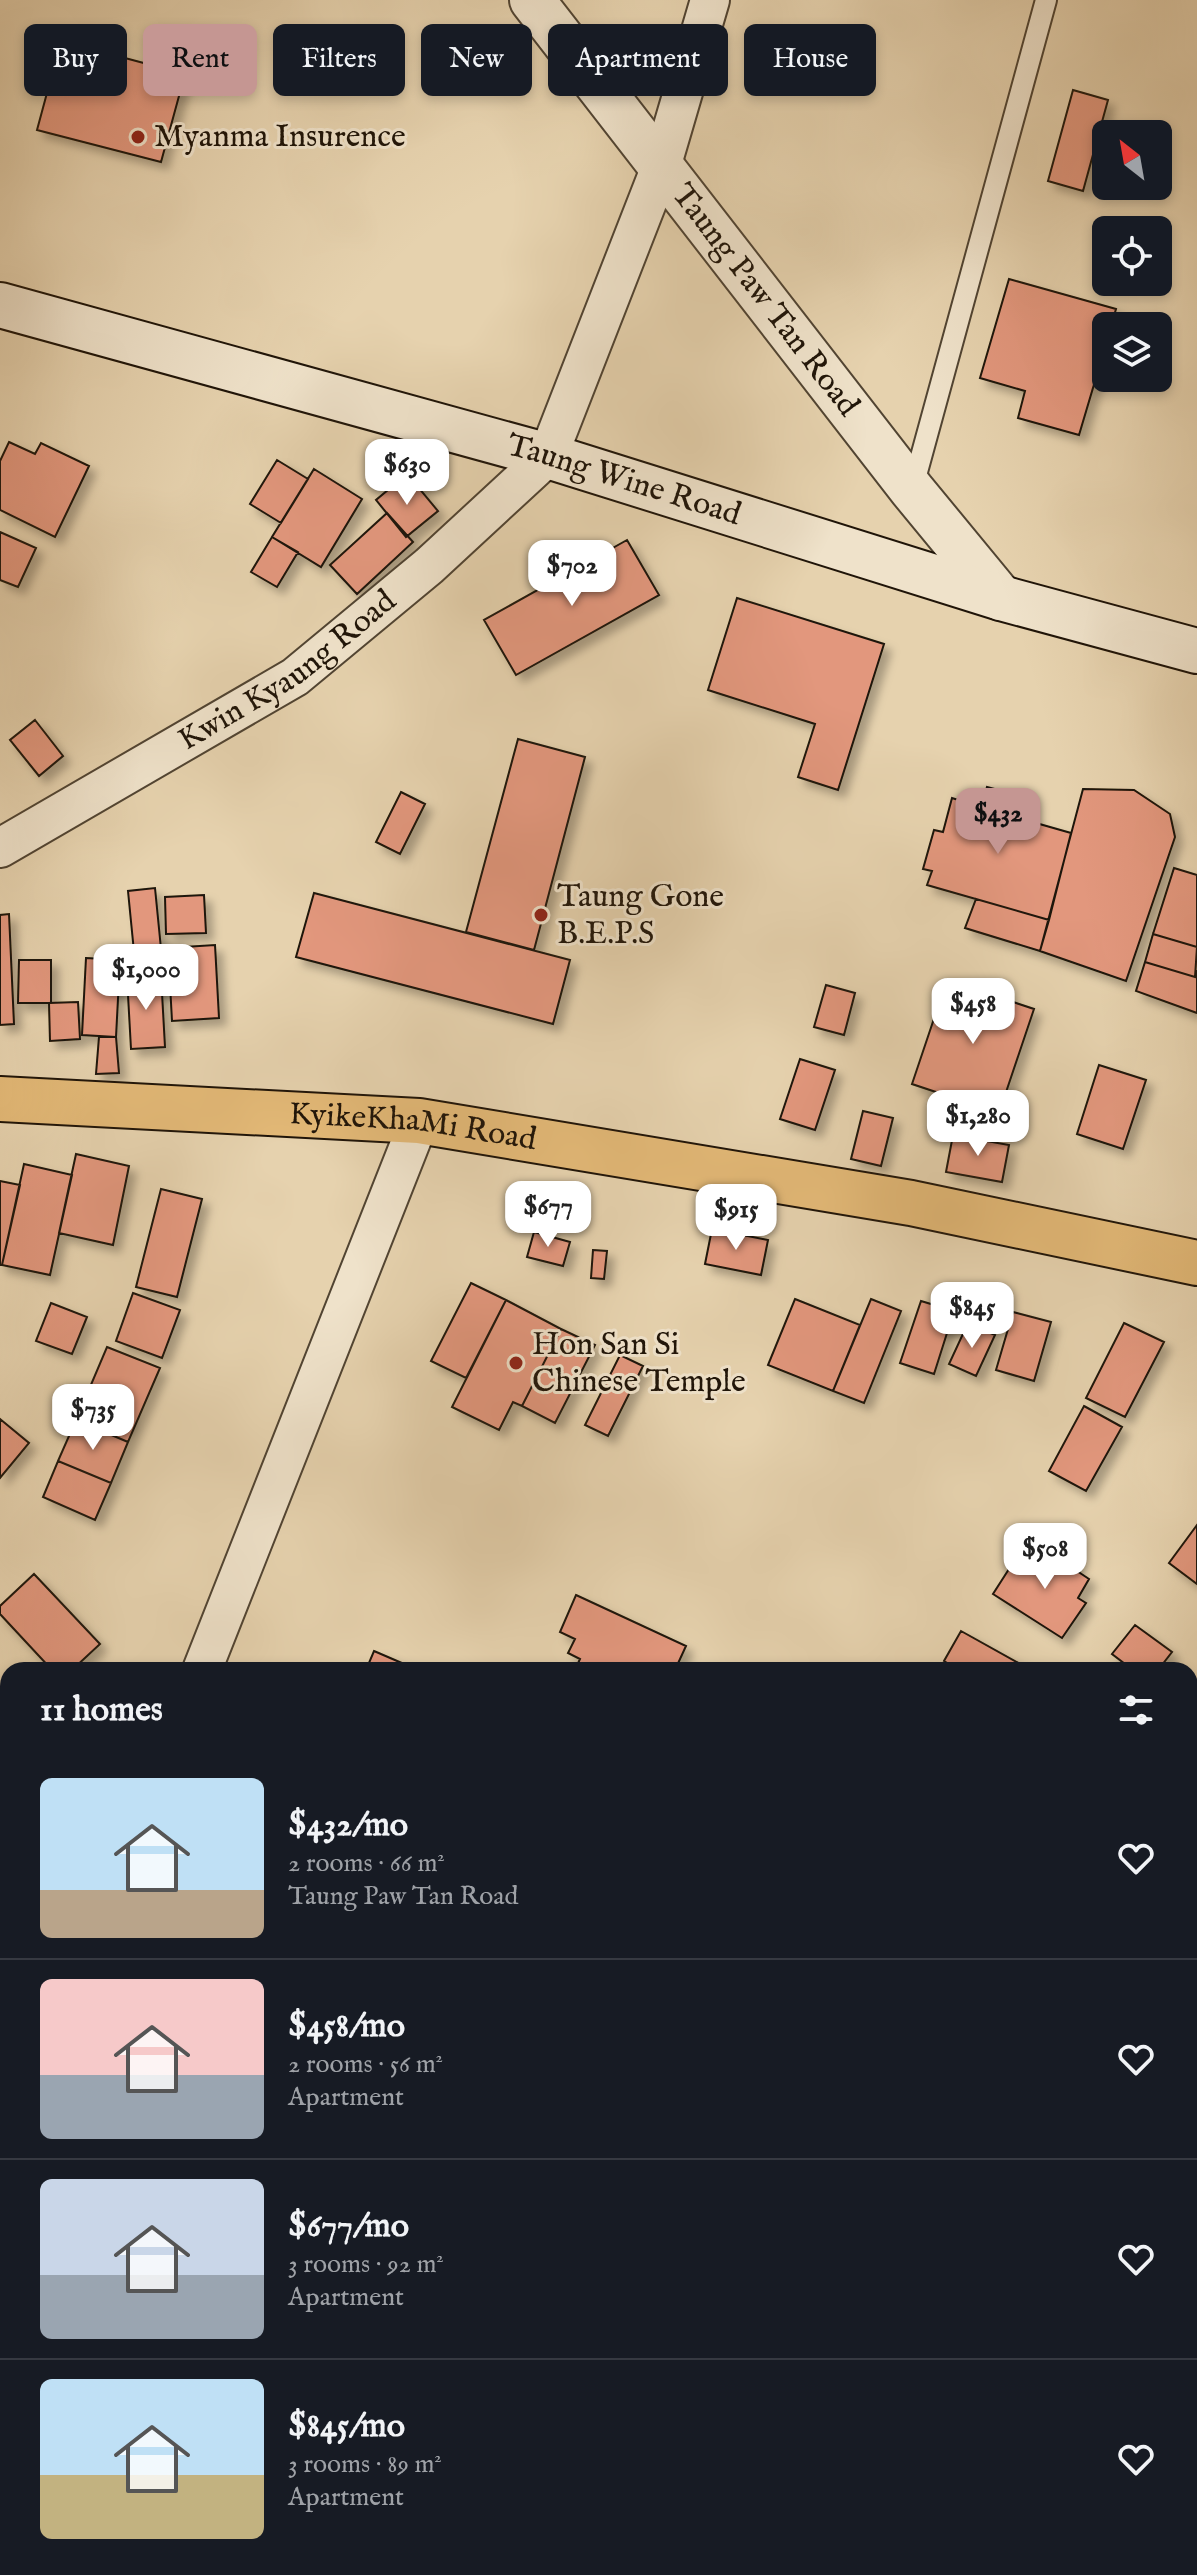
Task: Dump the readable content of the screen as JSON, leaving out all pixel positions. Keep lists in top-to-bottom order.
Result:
{
  "streets": {
    "main road": ["Taung Paw Tan Road", "Taung Wine Road", "KyikeKhaMi Road"],
    "street": ["Kwin Kyaung Road"]
  },
  "crossings": [
    ["Taung Paw Tan Road", "Taung Wine Road"],
    ["Taung Wine Road", "Kwin Kyaung Road"]
  ],
  "places": ["Myanma Insurence", "Taung Gone B.E.P.S", "Hon San Si Chinese Temple"],
  "north": "top left",
  "page": {
    "chip": [
      "Buy",
      "Rent",
      "Filters",
      "New",
      "Apartment",
      "House"
    ],
    "price": [
      "$630",
      "$702",
      "$432",
      "$1,000",
      "$458",
      "$1,280",
      "$677",
      "$915",
      "$845",
      "$735",
      "$508"
    ],
    "heading": "11 homes",
    "list": [
      {
        "name": "$432/mo",
        "note": "2 rooms · 66 m² · Taung Paw Tan Road"
      },
      {
        "name": "$458/mo",
        "note": "2 rooms · 56 m² · Apartment"
      },
      {
        "name": "$677/mo",
        "note": "3 rooms · 92 m² · Apartment"
      },
      {
        "name": "$845/mo",
        "note": "3 rooms · 89 m² · Apartment"
      }
    ]
  }
}
